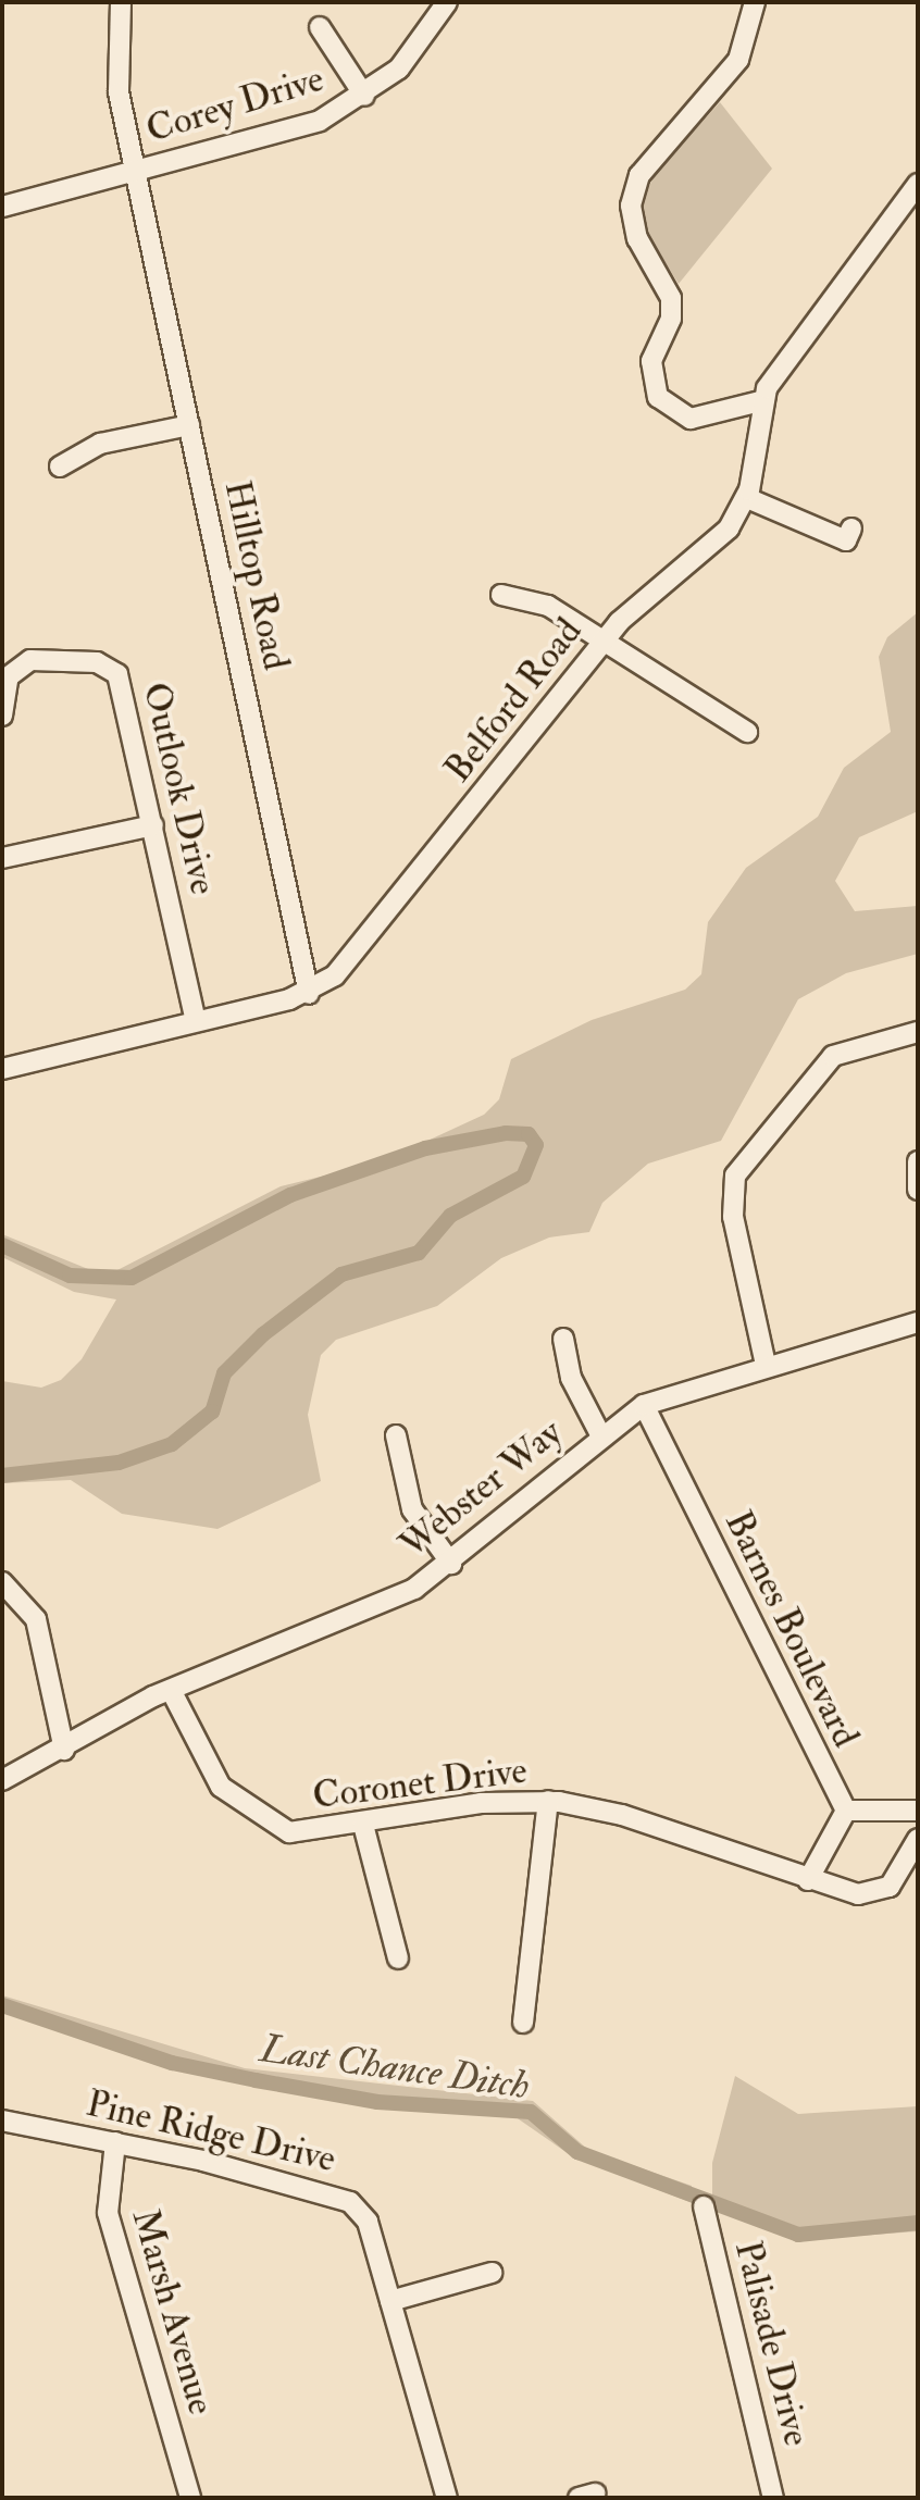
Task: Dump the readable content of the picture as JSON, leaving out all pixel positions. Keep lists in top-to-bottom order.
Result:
{
  "streets": {
    "street": [
      "Corey Drive",
      "Hilltop Road",
      "Belford Road",
      "Outlook Drive",
      "Webster Way",
      "Barnes Boulevard",
      "Coronet Drive",
      "Pine Ridge Drive",
      "Marsh Avenue",
      "Palisade Drive"
    ]
  },
  "crossings": [
    ["Corey Drive", "Hilltop Road"],
    ["Hilltop Road", "Belford Road"],
    ["Belford Road", "Outlook Drive"],
    ["Webster Way", "Barnes Boulevard"],
    ["Webster Way", "Coronet Drive"],
    ["Pine Ridge Drive", "Marsh Avenue"]
  ],
  "water": ["Last Chance Ditch"]
}
